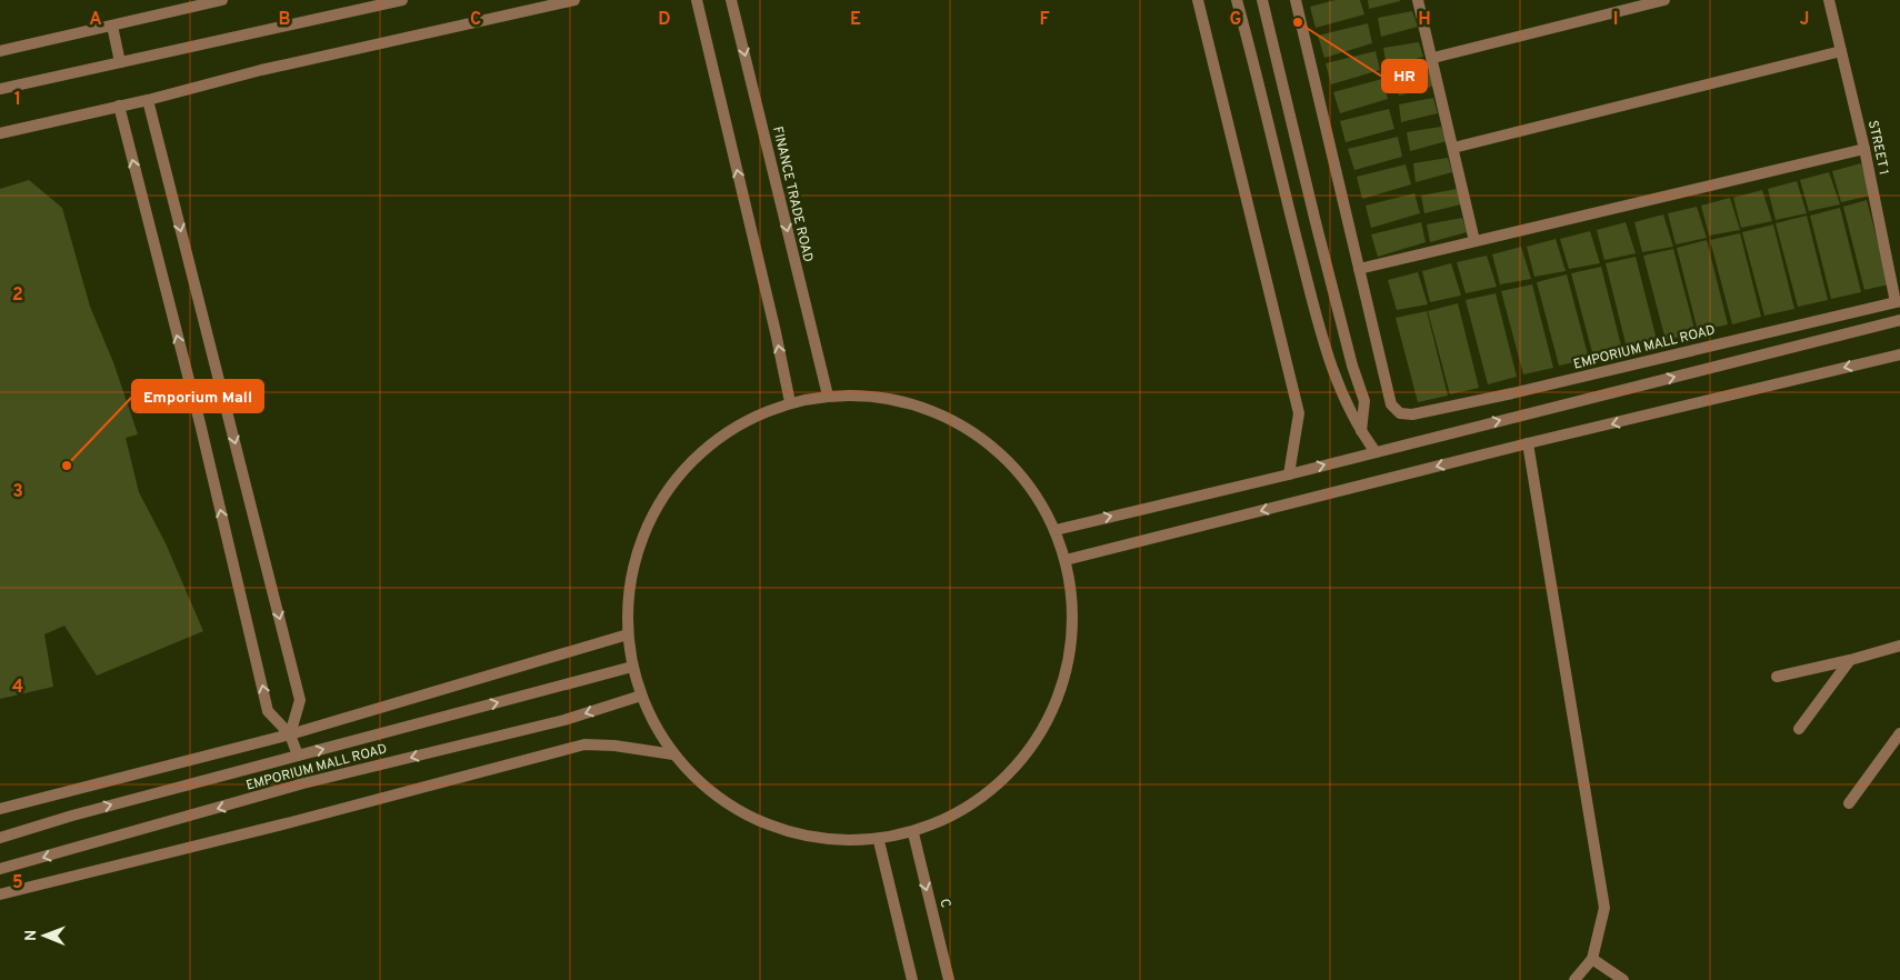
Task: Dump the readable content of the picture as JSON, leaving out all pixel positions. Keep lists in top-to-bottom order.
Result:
{
  "streets": {
    "street": [
      "STREET 1",
      "FINANCE TRADE ROAD",
      "EMPORIUM MALL ROAD",
      "C"
    ]
  },
  "crossings": [
    ["STREET 1", "EMPORIUM MALL ROAD"]
  ],
  "places": ["HR", "Emporium Mall"],
  "north": "left",
  "grid": {
    "columns": [
      "A",
      "B",
      "C",
      "D",
      "E",
      "F",
      "G",
      "H",
      "I",
      "J"
    ],
    "rows": [
      "1",
      "2",
      "3",
      "4",
      "5"
    ]
  }
}
